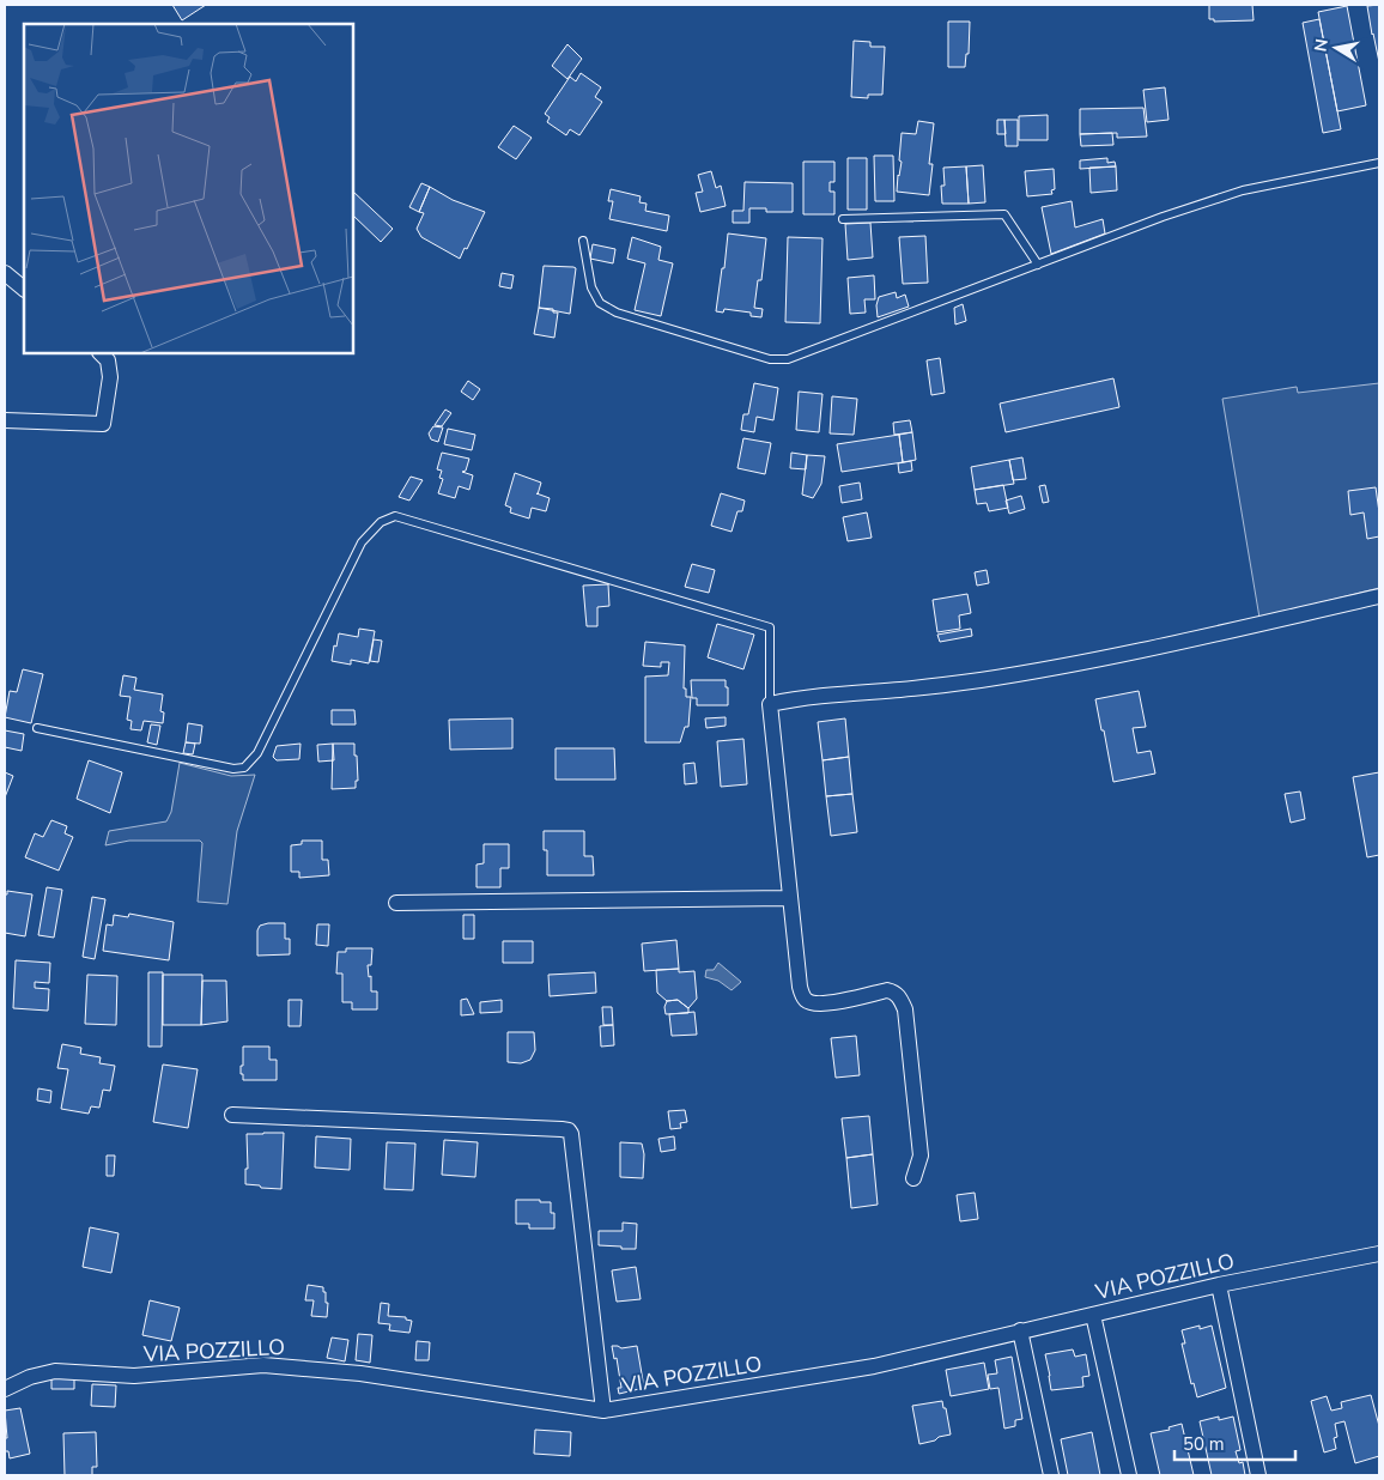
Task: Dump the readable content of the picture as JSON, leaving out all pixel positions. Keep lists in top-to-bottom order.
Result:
{
  "streets": {
    "street": ["VIA POZZILLO"]
  },
  "scale_bar": "50 m",
  "north": "left"
}
